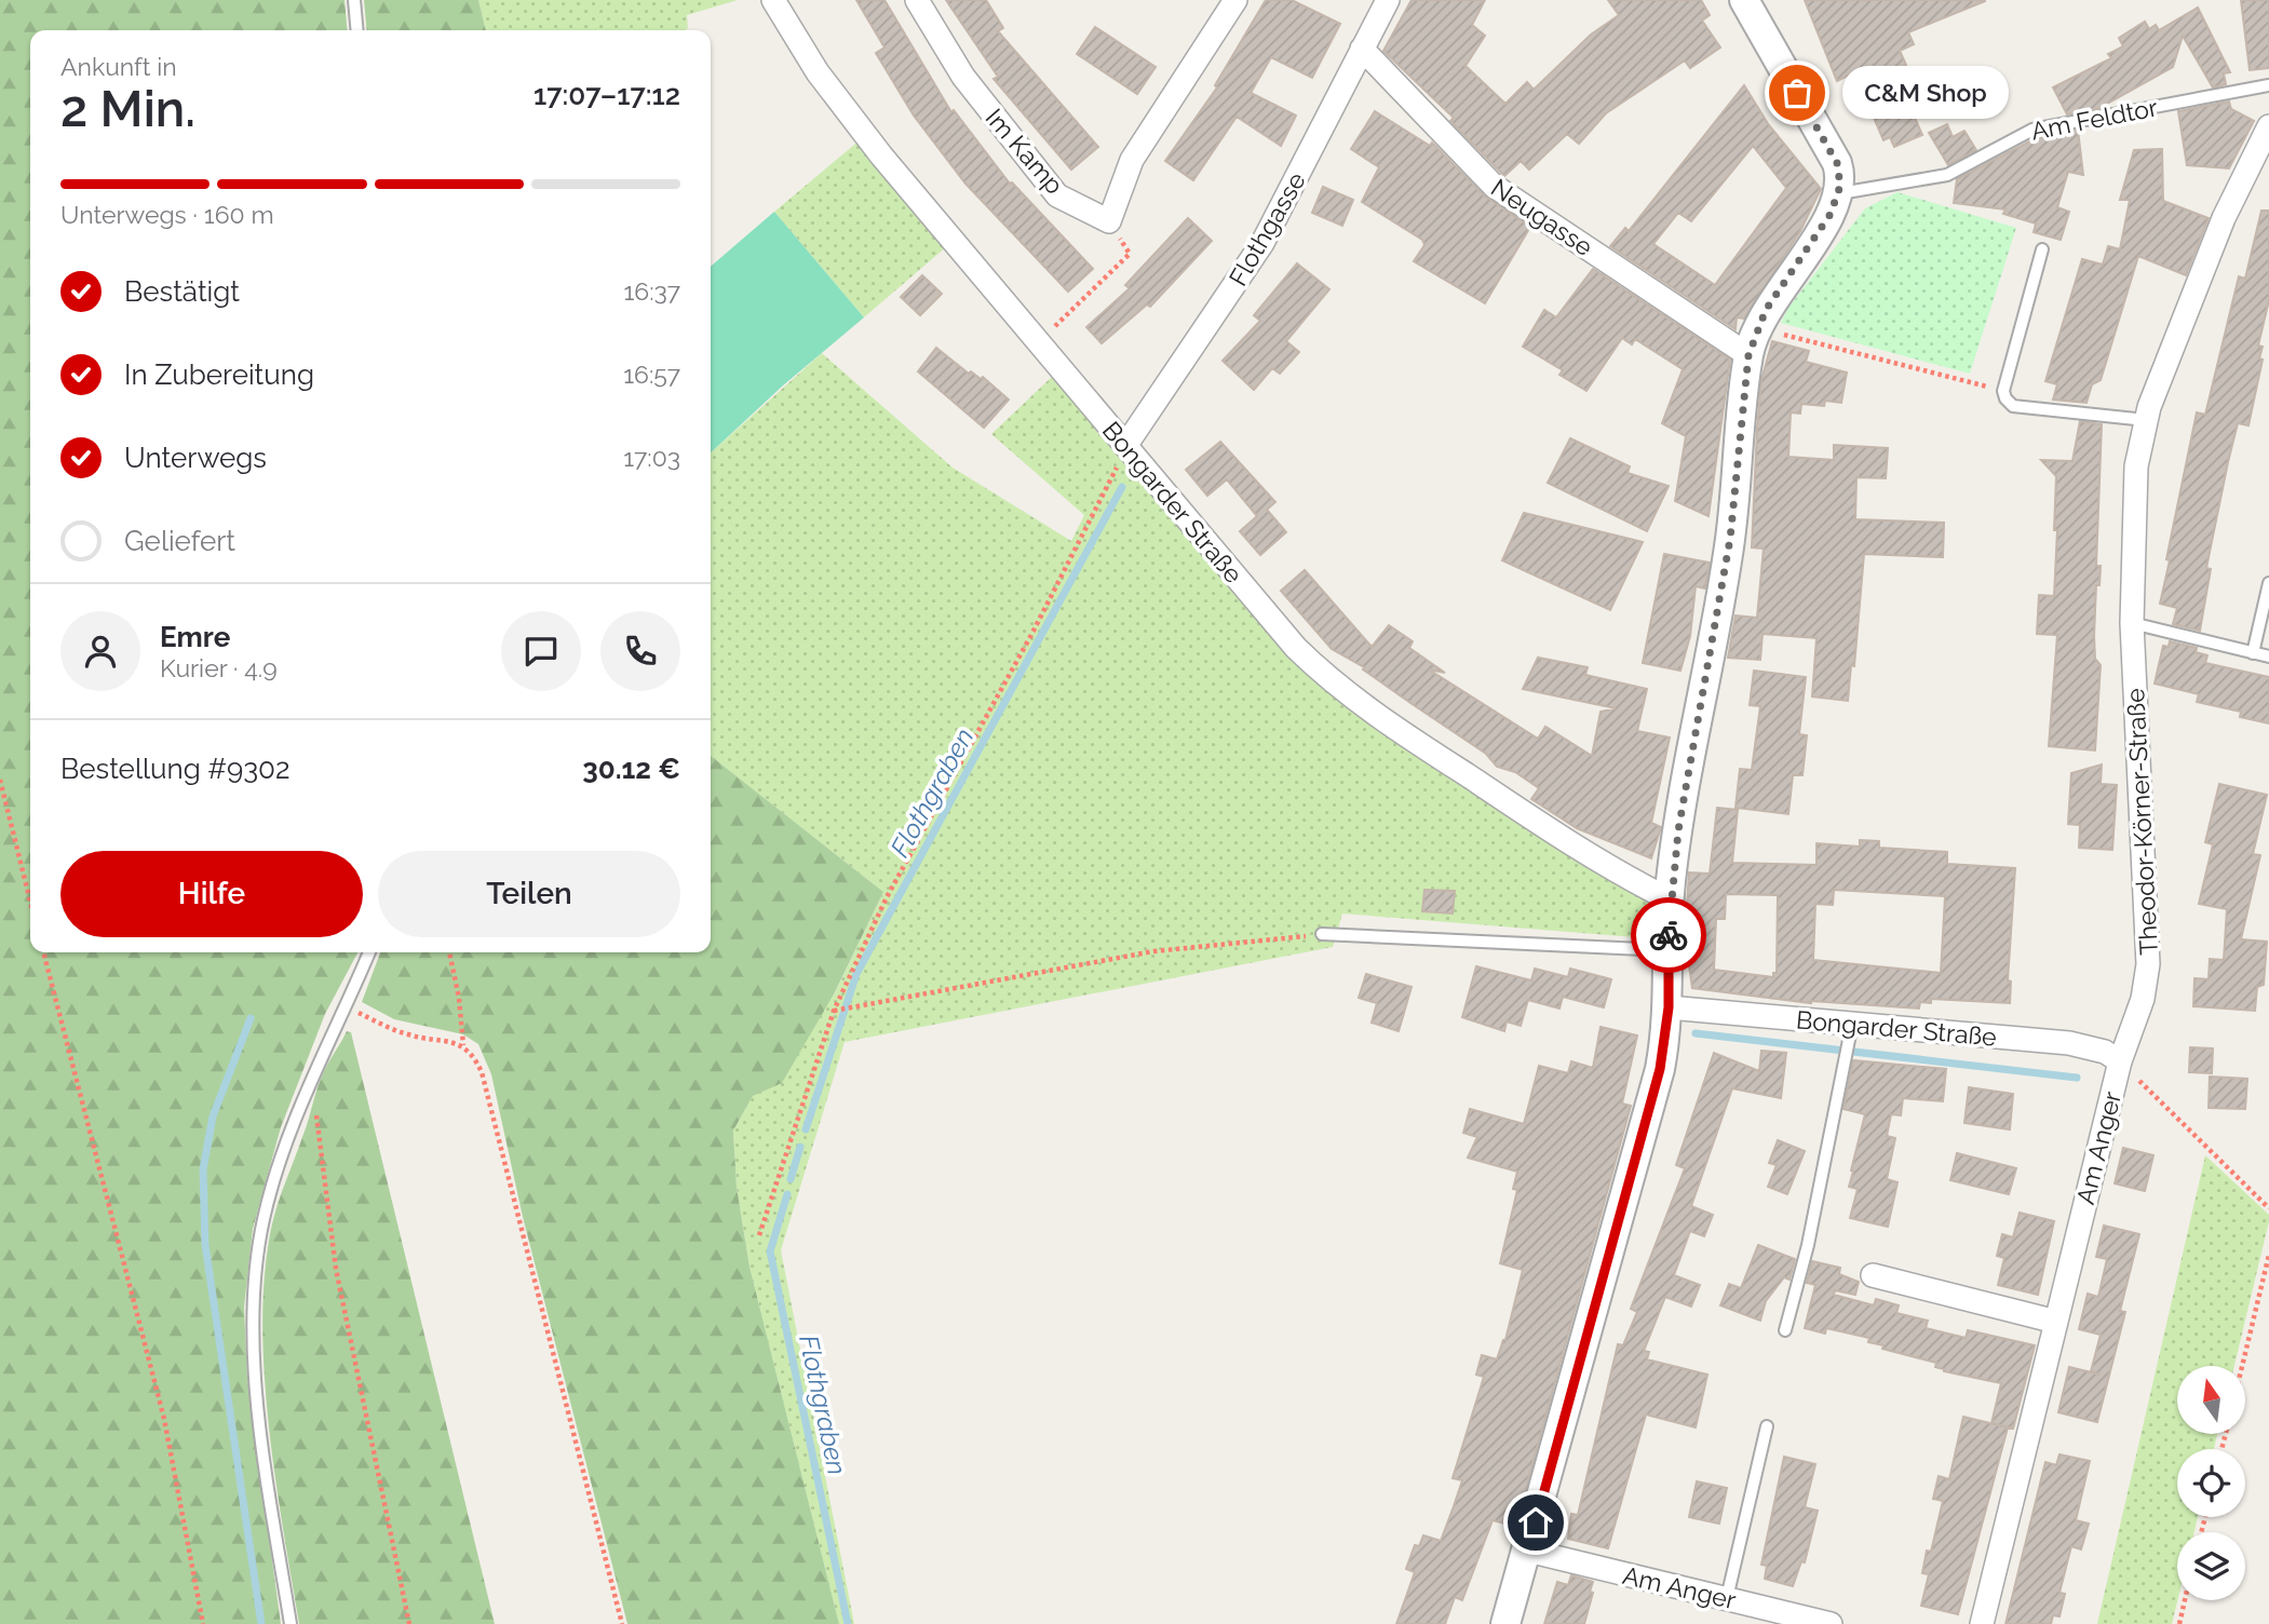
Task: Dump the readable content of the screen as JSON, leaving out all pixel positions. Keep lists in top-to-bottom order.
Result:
{
  "streets": {
    "street": [
      "Im Kamp",
      "Neugasse",
      "Flothgasse",
      "Bongarder Straße",
      "Theodor-Körner-Straße",
      "Am Anger"
    ],
    "lane": ["Am Feldtor"]
  },
  "crossings": [
    ["Neugasse", "Flothgasse"],
    ["Flothgasse", "Bongarder Straße"],
    ["Bongarder Straße", "Theodor-Körner-Straße"],
    ["Bongarder Straße", "Am Anger"],
    ["Theodor-Körner-Straße", "Am Anger"]
  ],
  "water": ["Flothgraben"],
  "places": ["C&M Shop"],
  "north": "top",
  "page": {
    "heading": ["2 Min.", "Ankunft in", "17:07–17:12"],
    "panel": [
      "Emre",
      "Kurier · 4.9",
      "Bestellung #9302",
      "30.12 €"
    ],
    "bubble": "C&M Shop",
    "bar": "Unterwegs · 160 m",
    "list": [
      ["Bestätigt", "16:37"],
      ["In Zubereitung", "16:57"],
      ["Unterwegs", "17:03"],
      "Geliefert"
    ],
    "buttons": ["Hilfe", "Teilen"]
  }
}
